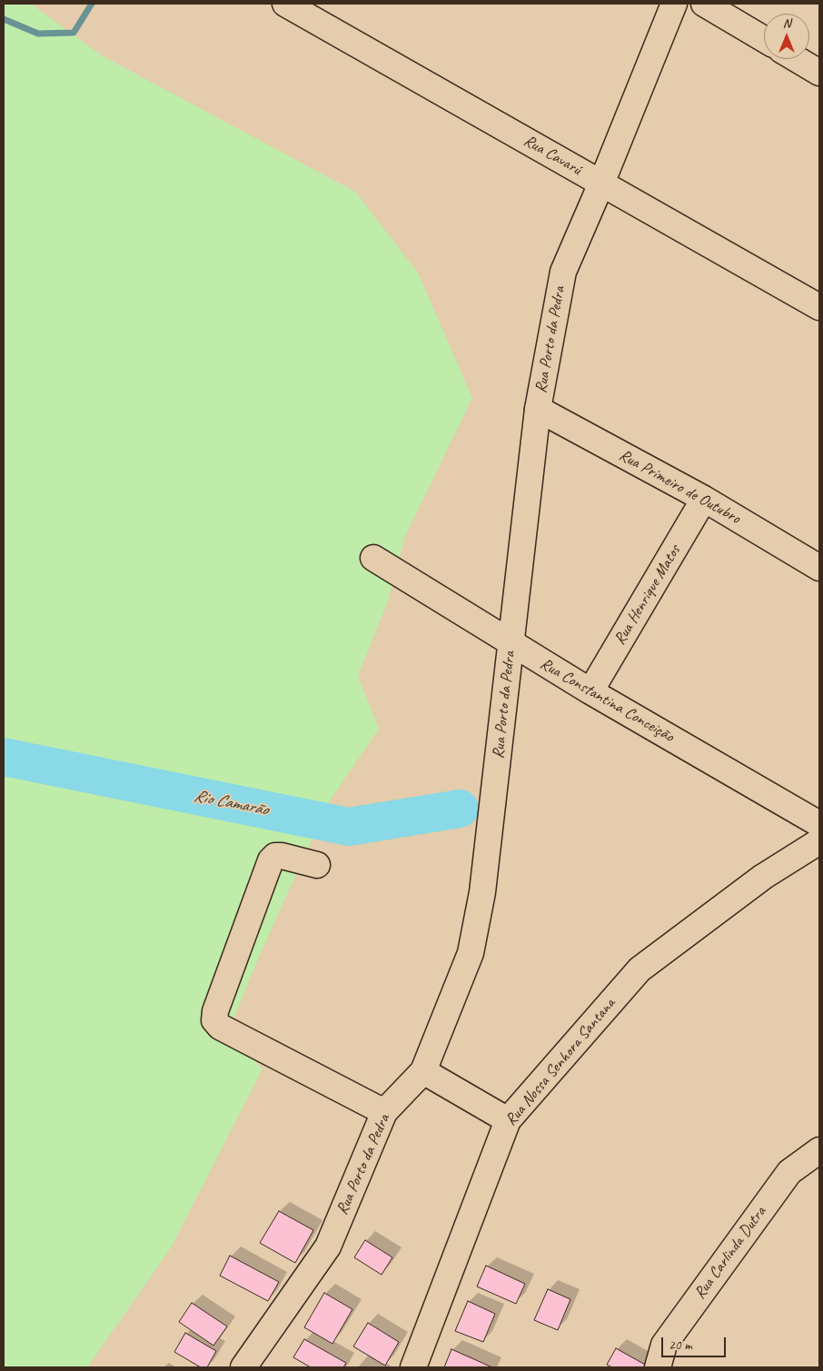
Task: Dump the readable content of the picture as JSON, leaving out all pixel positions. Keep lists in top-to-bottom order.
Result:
{
  "streets": {
    "street": [
      "Rua Cavarú",
      "Rua Porto da Pedra",
      "Rua Primeiro de Outubro",
      "Rua Henrique Matos",
      "Rua Constantina Conceição",
      "Rua Nossa Senhora Santana",
      "Rua Carlinda Dutra"
    ]
  },
  "crossings": [
    ["Rua Cavarú", "Rua Porto da Pedra"],
    ["Rua Porto da Pedra", "Rua Primeiro de Outubro"],
    ["Rua Porto da Pedra", "Rua Constantina Conceição"],
    ["Rua Primeiro de Outubro", "Rua Henrique Matos"],
    ["Rua Henrique Matos", "Rua Constantina Conceição"]
  ],
  "water": ["Rio Camarão"],
  "scale_bar": "20 m",
  "north": "top"
}
